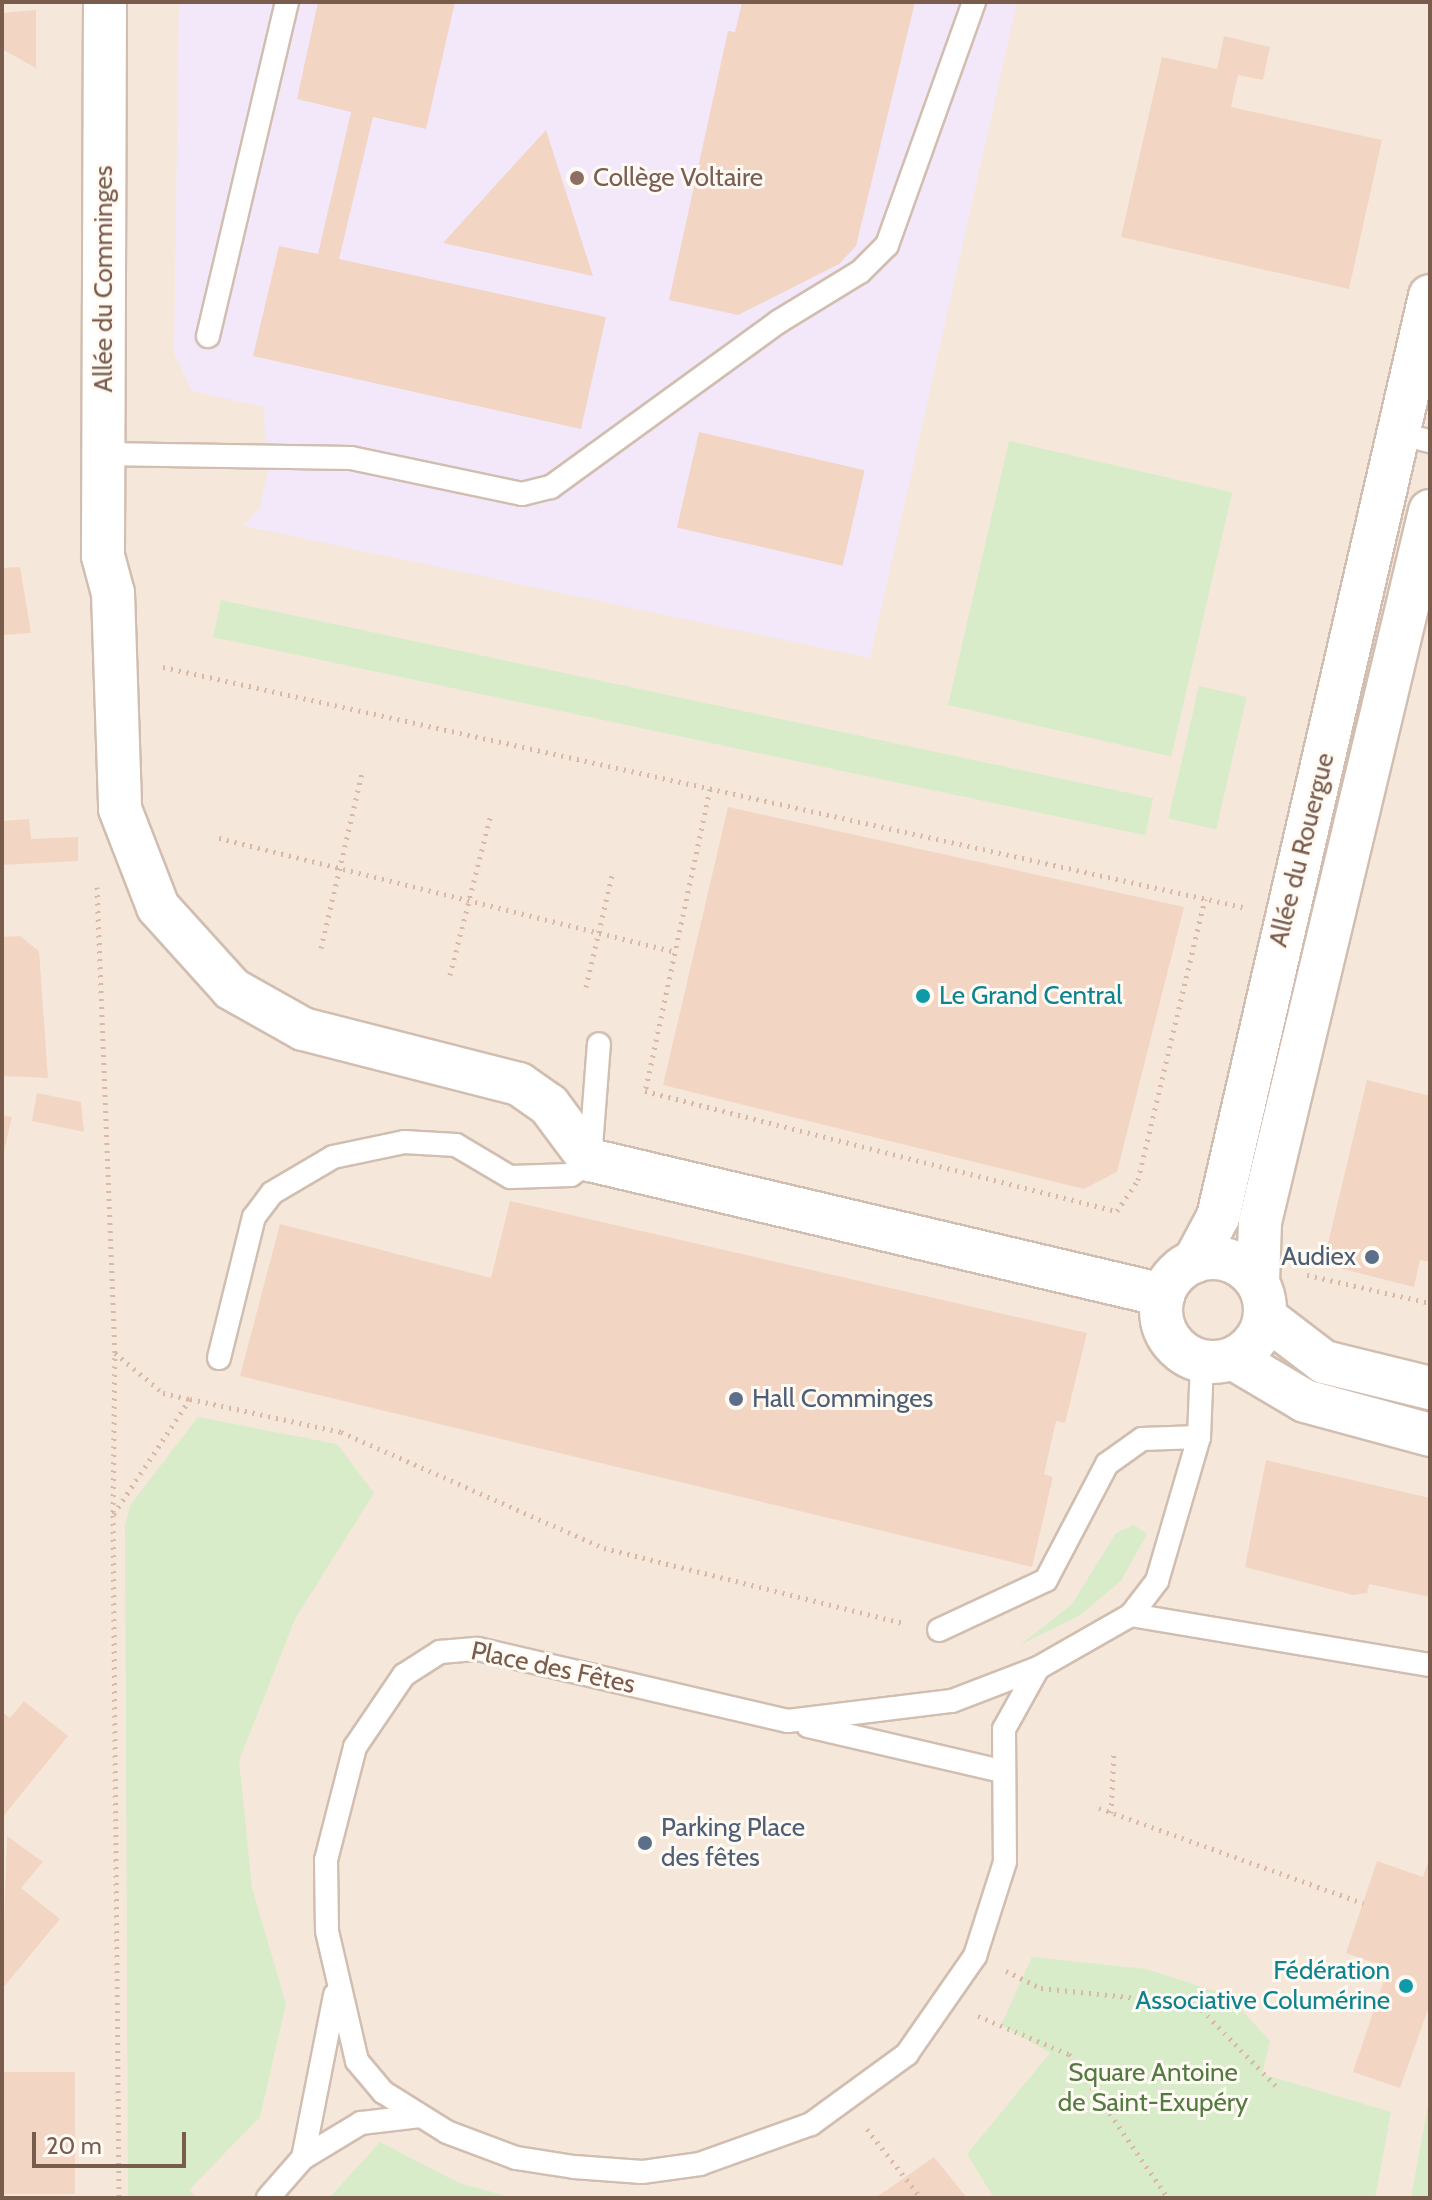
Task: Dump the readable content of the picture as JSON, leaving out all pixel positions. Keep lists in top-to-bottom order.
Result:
{
  "streets": {
    "street": ["Allée du Comminges", "Allée du Rouergue"],
    "lane": ["Place des Fêtes"]
  },
  "parks": ["Square Antoine de Saint-Exupéry"],
  "places": [
    "Collège Voltaire",
    "Le Grand Central",
    "Audiex",
    "Hall Comminges",
    "Parking Place des fêtes",
    "Fédération Associative Columérine"
  ],
  "scale_bar": "20 m"
}
